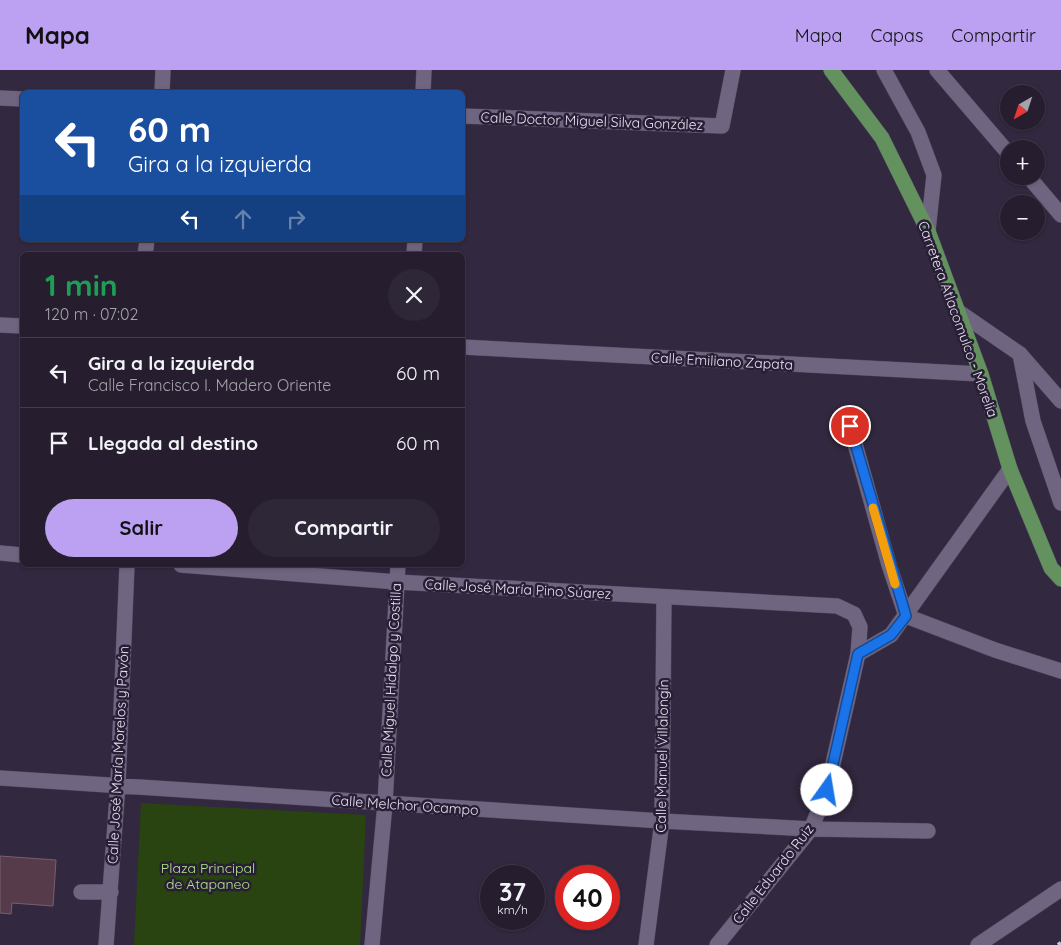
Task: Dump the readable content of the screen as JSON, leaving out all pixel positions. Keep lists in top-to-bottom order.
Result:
{
  "streets": {
    "main road": ["Carretera Atlacomulco - Morelia"],
    "street": [
      "Calle Doctor Miguel Silva González",
      "Calle Emiliano Zapata",
      "Calle José María Pino Súarez",
      "Calle Miguel Hidalgo y Costilla",
      "Calle José María Morelos y Pavón",
      "Calle Manuel Villalongín",
      "Calle Melchor Ocampo",
      "Calle Eduardo Ruiz"
    ]
  },
  "crossings": [
    ["Carretera Atlacomulco - Morelia", "Calle Emiliano Zapata"],
    ["Calle José María Pino Súarez", "Calle Miguel Hidalgo y Costilla"],
    ["Calle José María Pino Súarez", "Calle Manuel Villalongín"],
    ["Calle José María Pino Súarez", "Calle Eduardo Ruiz"],
    ["Calle Miguel Hidalgo y Costilla", "Calle Melchor Ocampo"],
    ["Calle José María Morelos y Pavón", "Calle Melchor Ocampo"],
    ["Calle Manuel Villalongín", "Calle Melchor Ocampo"],
    ["Calle Melchor Ocampo", "Calle Eduardo Ruiz"]
  ],
  "parks": ["Plaza Principal de Atapaneo"],
  "north": "bottom left",
  "page": {
    "header": "Mapa",
    "nav": ["Mapa", "Capas", "Compartir"],
    "map_buttons": ["+", "−"],
    "turn": ["60 m", "Gira a la izquierda"],
    "heading": ["1 min", "120 m · 07:02"],
    "list": [
      {
        "name": "Gira a la izquierda",
        "note": "Calle Francisco I. Madero Oriente",
        "value": "60 m"
      },
      {
        "name": "Llegada al destino",
        "value": "60 m"
      }
    ],
    "buttons": ["Salir", "Compartir"],
    "speed": "37 km/h",
    "limit": "40"
  }
}
